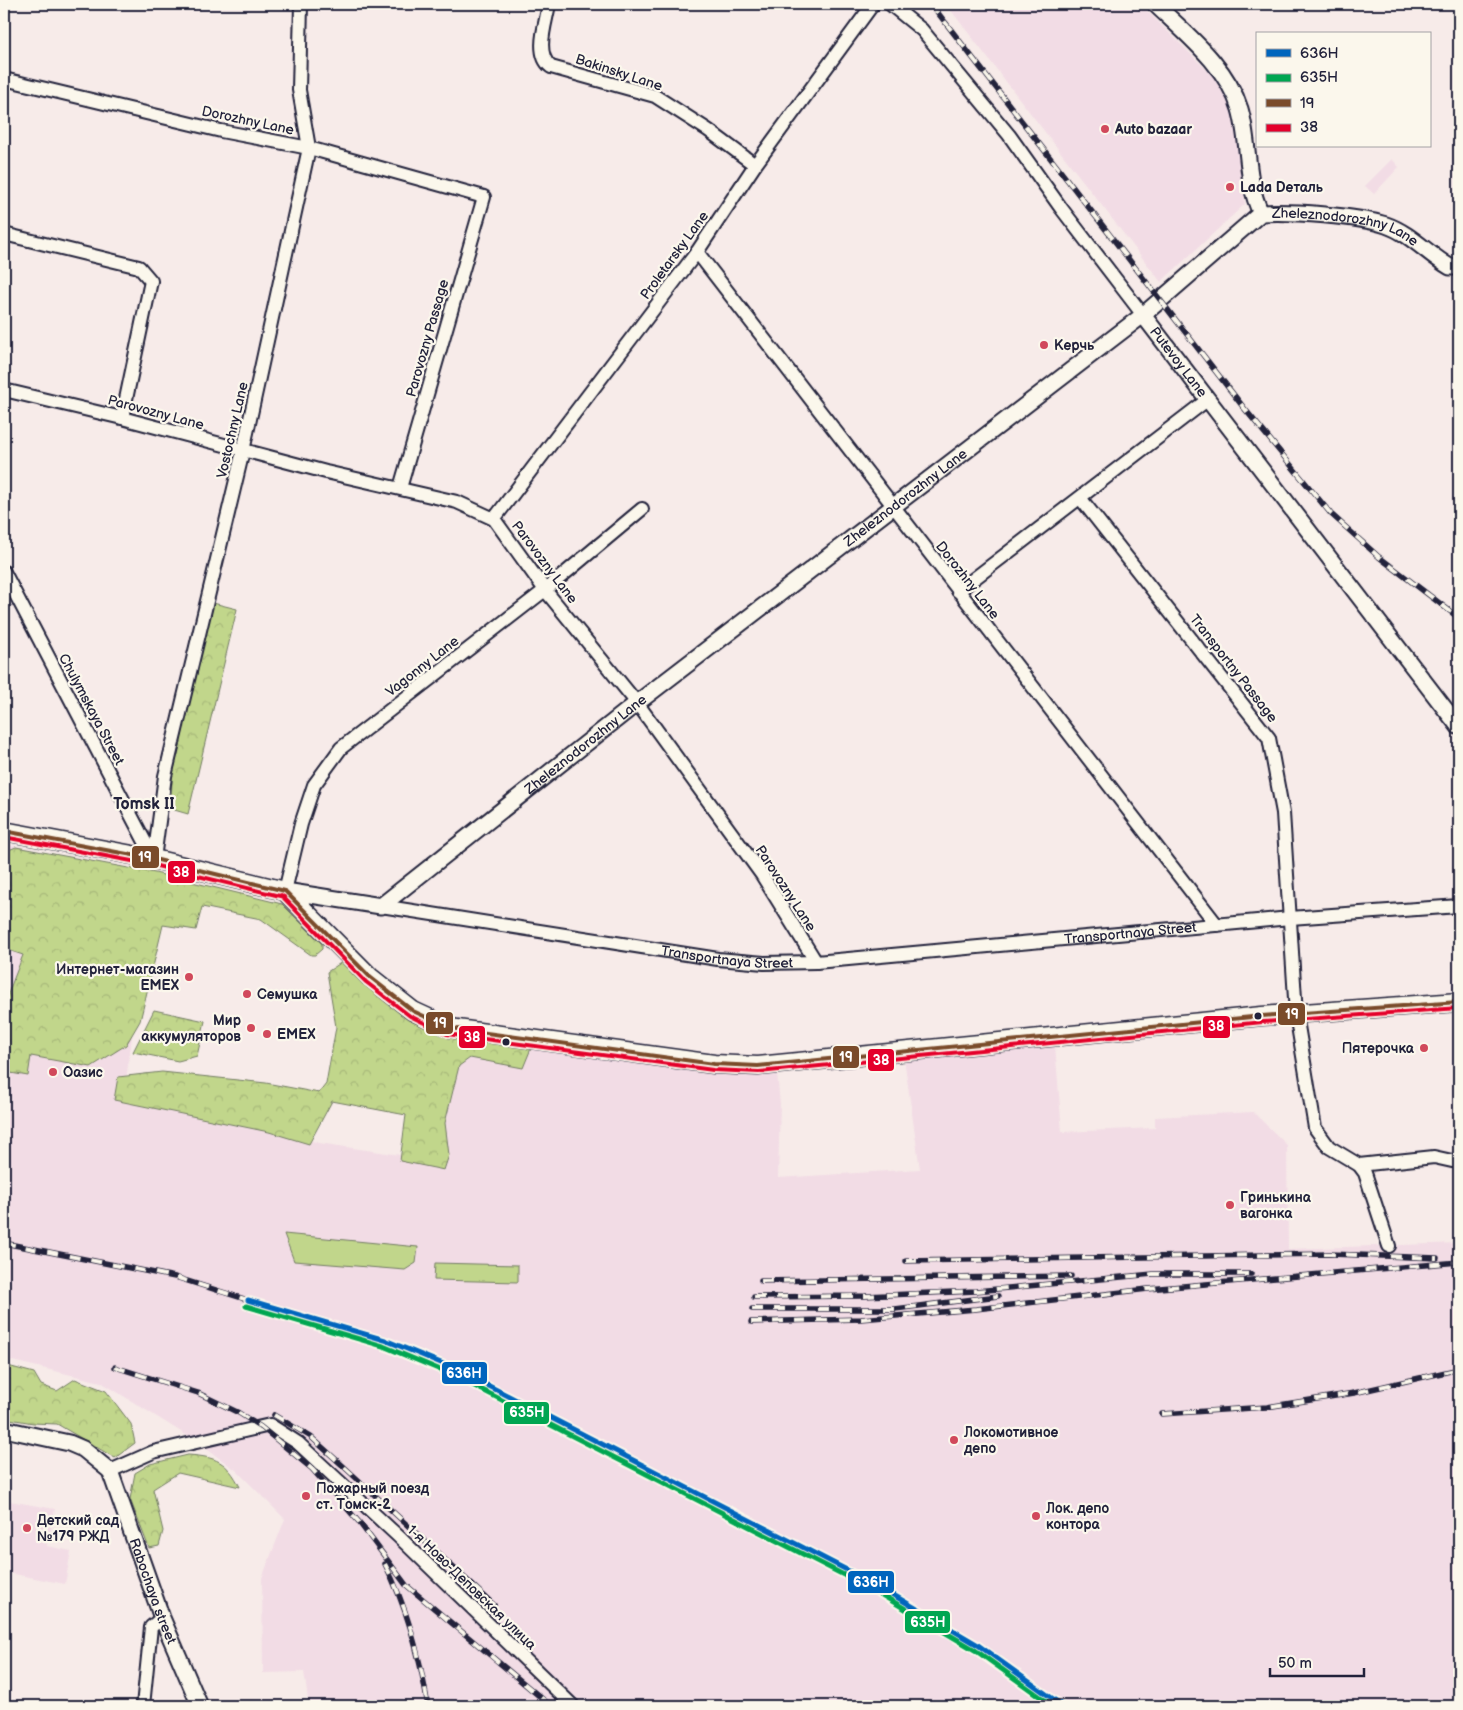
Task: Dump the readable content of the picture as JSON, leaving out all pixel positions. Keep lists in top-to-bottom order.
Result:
{
  "streets": {
    "main road": ["Transportnaya Street"],
    "street": [
      "Bakinsky Lane",
      "Dorozhny Lane",
      "Zheleznodorozhny Lane",
      "Proletarsky Lane",
      "Parovozny Passage",
      "Putevoy Lane",
      "Parovozny Lane",
      "Vostochny Lane",
      "Vagonny Lane",
      "Transportny Passage",
      "Chulymskaya Street",
      "1-я Ново-Деповская улица",
      "Rabochaya street"
    ]
  },
  "crossings": [
    ["Bakinsky Lane", "Proletarsky Lane"],
    ["Dorozhny Lane", "Zheleznodorozhny Lane"],
    ["Dorozhny Lane", "Proletarsky Lane"],
    ["Dorozhny Lane", "Parovozny Passage"],
    ["Dorozhny Lane", "Vostochny Lane"],
    ["Dorozhny Lane", "Transportnaya Street"],
    ["Zheleznodorozhny Lane", "Putevoy Lane"],
    ["Zheleznodorozhny Lane", "Parovozny Lane"],
    ["Zheleznodorozhny Lane", "Transportnaya Street"],
    ["Proletarsky Lane", "Parovozny Lane"],
    ["Parovozny Passage", "Parovozny Lane"],
    ["Parovozny Lane", "Vostochny Lane"],
    ["Parovozny Lane", "Vagonny Lane"],
    ["Parovozny Lane", "Transportnaya Street"],
    ["Vostochny Lane", "Chulymskaya Street"],
    ["Vostochny Lane", "Transportnaya Street"],
    ["Vagonny Lane", "Transportnaya Street"],
    ["Transportny Passage", "Transportnaya Street"],
    ["Chulymskaya Street", "Transportnaya Street"],
    ["1-я Ново-Деповская улица", "Rabochaya street"]
  ],
  "districts": ["Tomsk II"],
  "places": [
    "Auto bazaar",
    "Lada Dеталь",
    "Керчь",
    "Интернет-магазин EMEX",
    "Семушка",
    "Мир аккумуляторов",
    "EMEX",
    "Пятерочка",
    "Оазис",
    "Гринькина вагонка",
    "Локомотивное депо",
    "Пожарный поезд ст. Томск-2",
    "Лок. депо контора",
    "Детский сад №179 РЖД"
  ],
  "lines": [
    "transit line 19",
    "transit line 38",
    "transit line 636Н",
    "transit line 635Н"
  ],
  "legend": [
    "636Н",
    "635Н",
    "19",
    "38"
  ],
  "scale_bar": "50 m"
}
